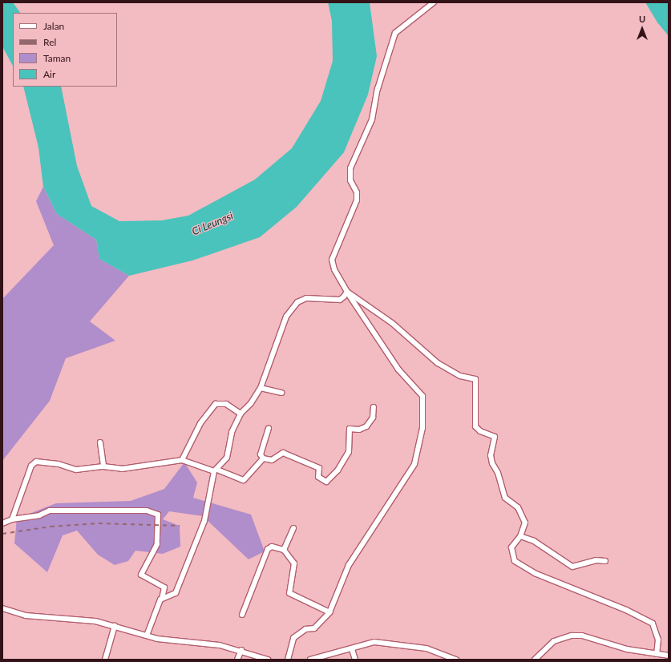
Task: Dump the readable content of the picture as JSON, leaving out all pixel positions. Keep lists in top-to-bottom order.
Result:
{
  "water": ["Ci Leungsi"],
  "legend": [
    "Jalan",
    "Rel",
    "Taman",
    "Air"
  ],
  "north": "top"
}
